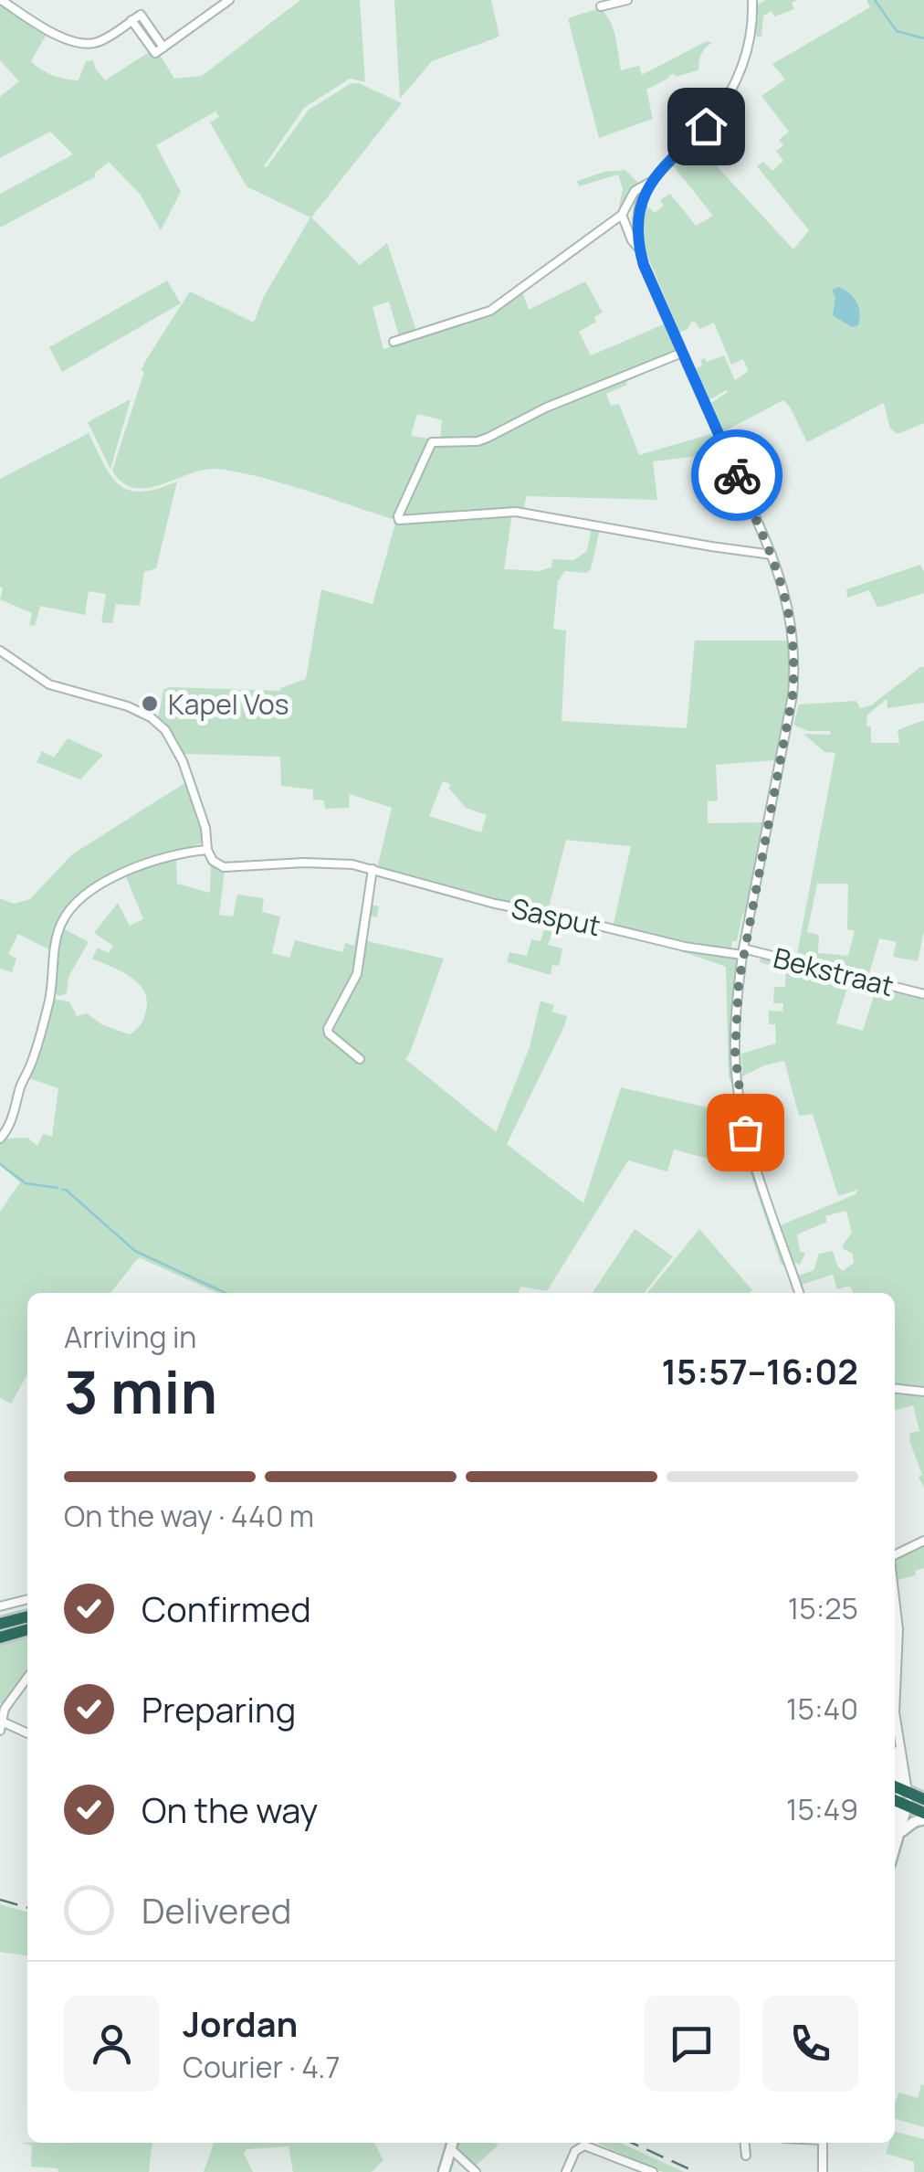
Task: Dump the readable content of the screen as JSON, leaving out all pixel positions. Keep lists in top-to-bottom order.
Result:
{
  "streets": {
    "street": ["Sasput", "Bekstraat"]
  },
  "crossings": [
    ["Sasput", "Bekstraat"]
  ],
  "places": ["Kapel Vos"],
  "page": {
    "heading": ["3 min", "Arriving in", "15:57–16:02"],
    "panel": ["Jordan", "Courier · 4.7"],
    "bar": "On the way · 440 m",
    "list": [
      ["Confirmed", "15:25"],
      ["Preparing", "15:40"],
      ["On the way", "15:49"],
      "Delivered"
    ]
  }
}
